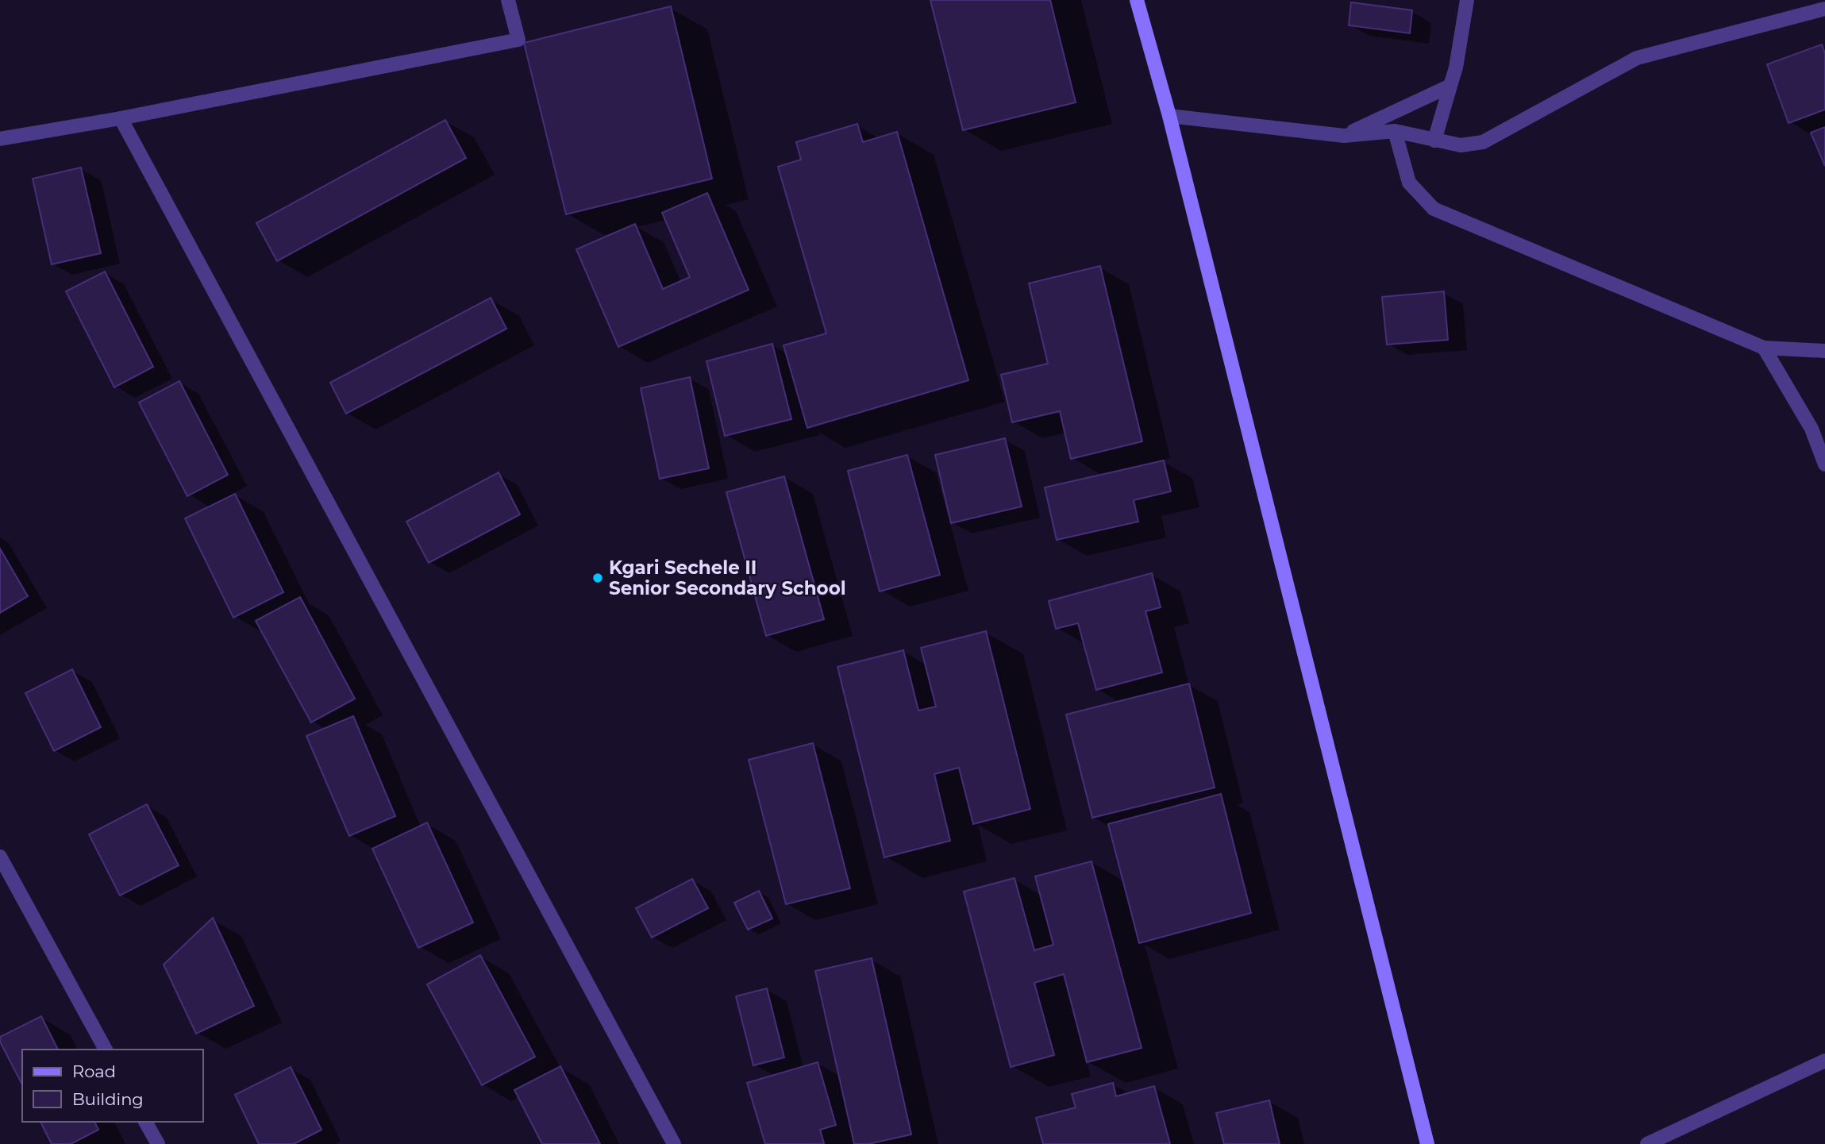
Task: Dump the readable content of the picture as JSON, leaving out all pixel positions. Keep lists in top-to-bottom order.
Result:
{
  "places": ["Kgari Sechele II Senior Secondary School"],
  "legend": ["Road", "Building"]
}
